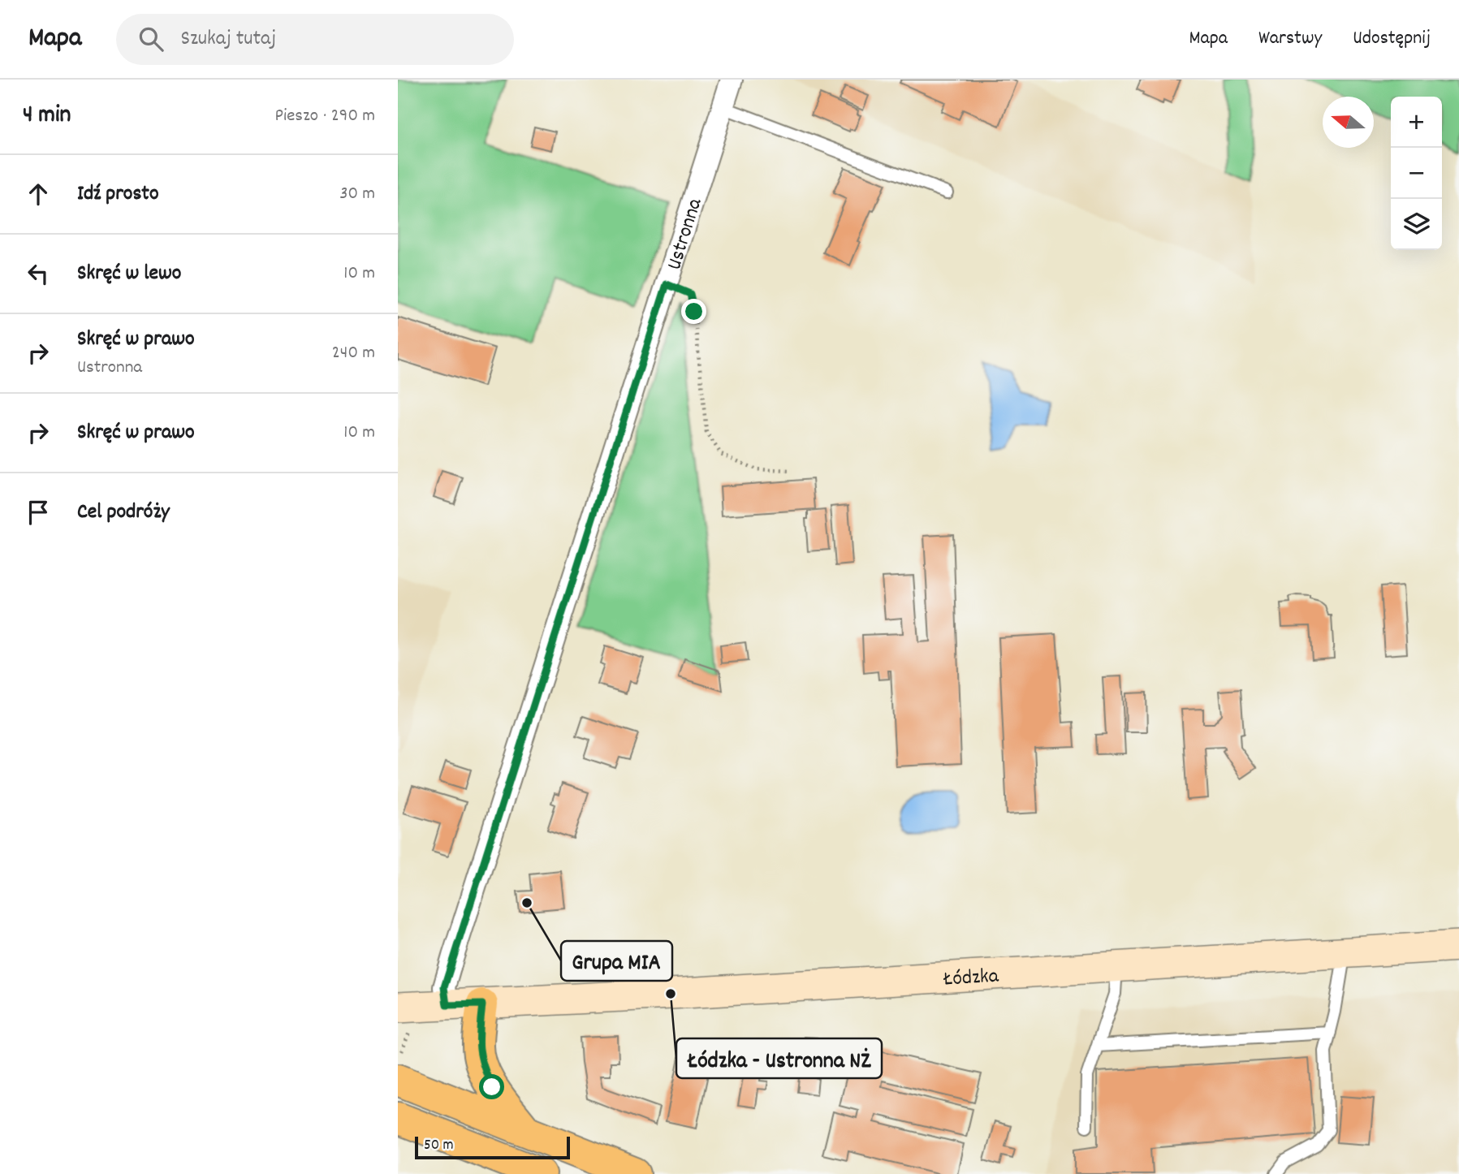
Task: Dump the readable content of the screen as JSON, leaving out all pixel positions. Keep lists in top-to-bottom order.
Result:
{
  "streets": {
    "street": ["Ustronna", "Łódzka"]
  },
  "crossings": [
    ["Ustronna", "Łódzka"]
  ],
  "places": ["Grupa MIA", "Łódzka - Ustronna NŻ"],
  "scale_bar": "50 m",
  "north": "left",
  "page": {
    "header": "Mapa",
    "search": "Szukaj tutaj",
    "nav": ["Mapa", "Warstwy", "Udostępnij"],
    "heading": ["4 min", "Pieszo · 290 m"],
    "map_buttons": ["+", "−"],
    "list": [
      ["Idź prosto", "30 m"],
      ["Skręć w lewo", "10 m"],
      ["Skręć w prawo", "Ustronna", "240 m"],
      ["Skręć w prawo", "10 m"],
      "Cel podróży"
    ],
    "scale": "50 m"
  }
}
